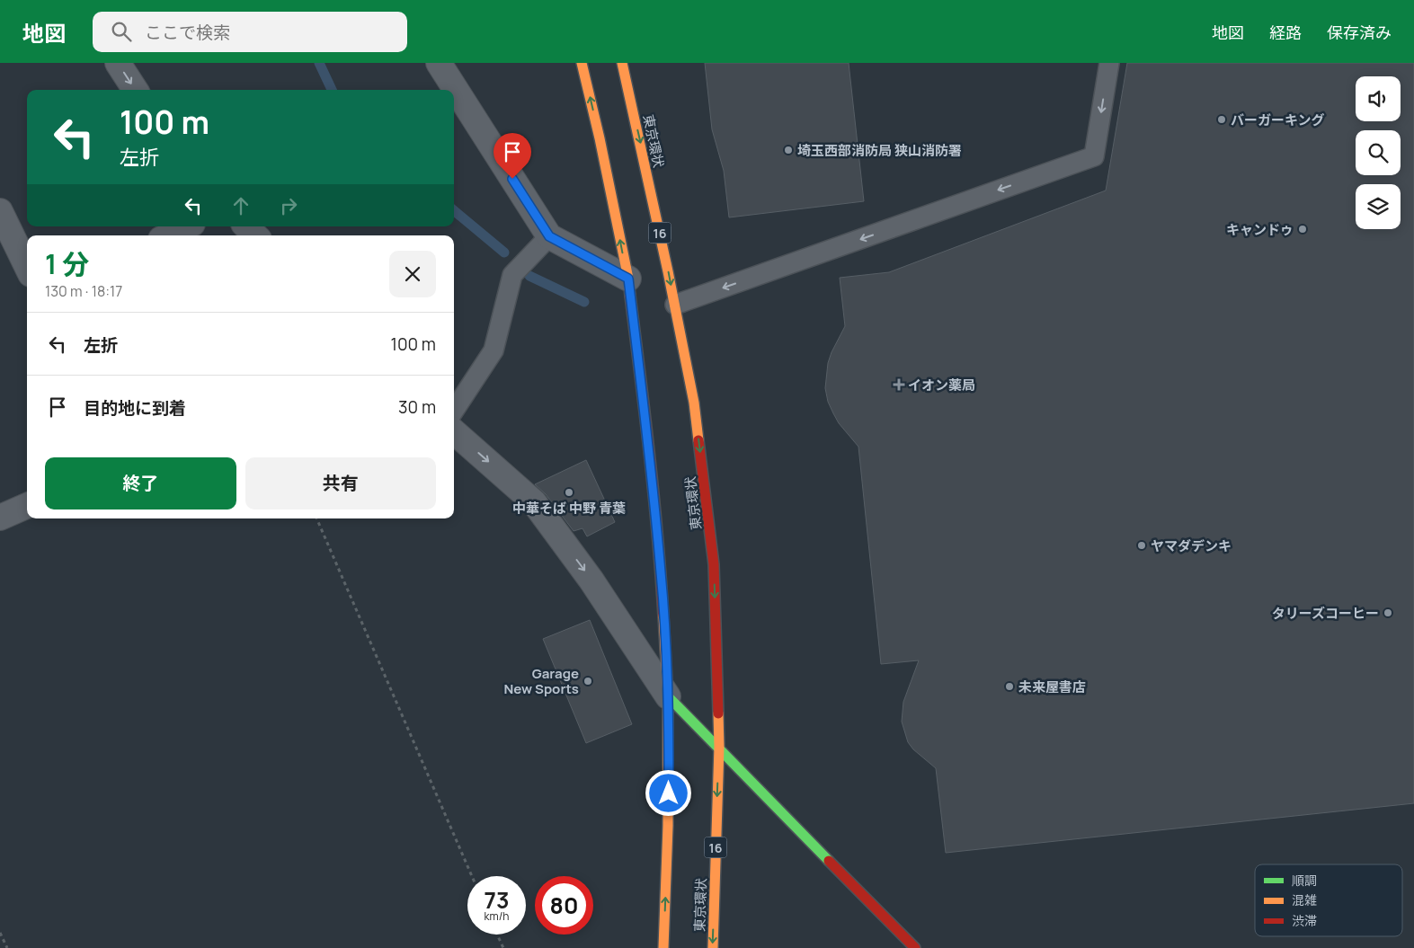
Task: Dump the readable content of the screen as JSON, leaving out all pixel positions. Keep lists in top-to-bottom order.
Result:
{
  "streets": {
    "main road": ["東京環状", "16"]
  },
  "places": {
    "other": [
      "バーガーキング",
      "埼玉西部消防局 狭山消防署",
      "キャンドゥ",
      "中華そば 中野 青葉",
      "ヤマダデンキ",
      "タリーズコーヒー",
      "Garage New Sports",
      "未来屋書店"
    ],
    "health": ["イオン薬局"]
  },
  "legend": ["順調", "混雑", "渋滞"],
  "page": {
    "header": "地図",
    "search": "ここで検索",
    "nav": ["地図", "経路", "保存済み"],
    "turn": ["100 m", "左折"],
    "heading": ["1 分", "130 m · 18:17"],
    "list": [
      {
        "name": "左折",
        "value": "100 m"
      },
      {
        "name": "目的地に到着",
        "value": "30 m"
      }
    ],
    "buttons": ["終了", "共有"],
    "speed": "73 km/h",
    "limit": "80"
  }
}
